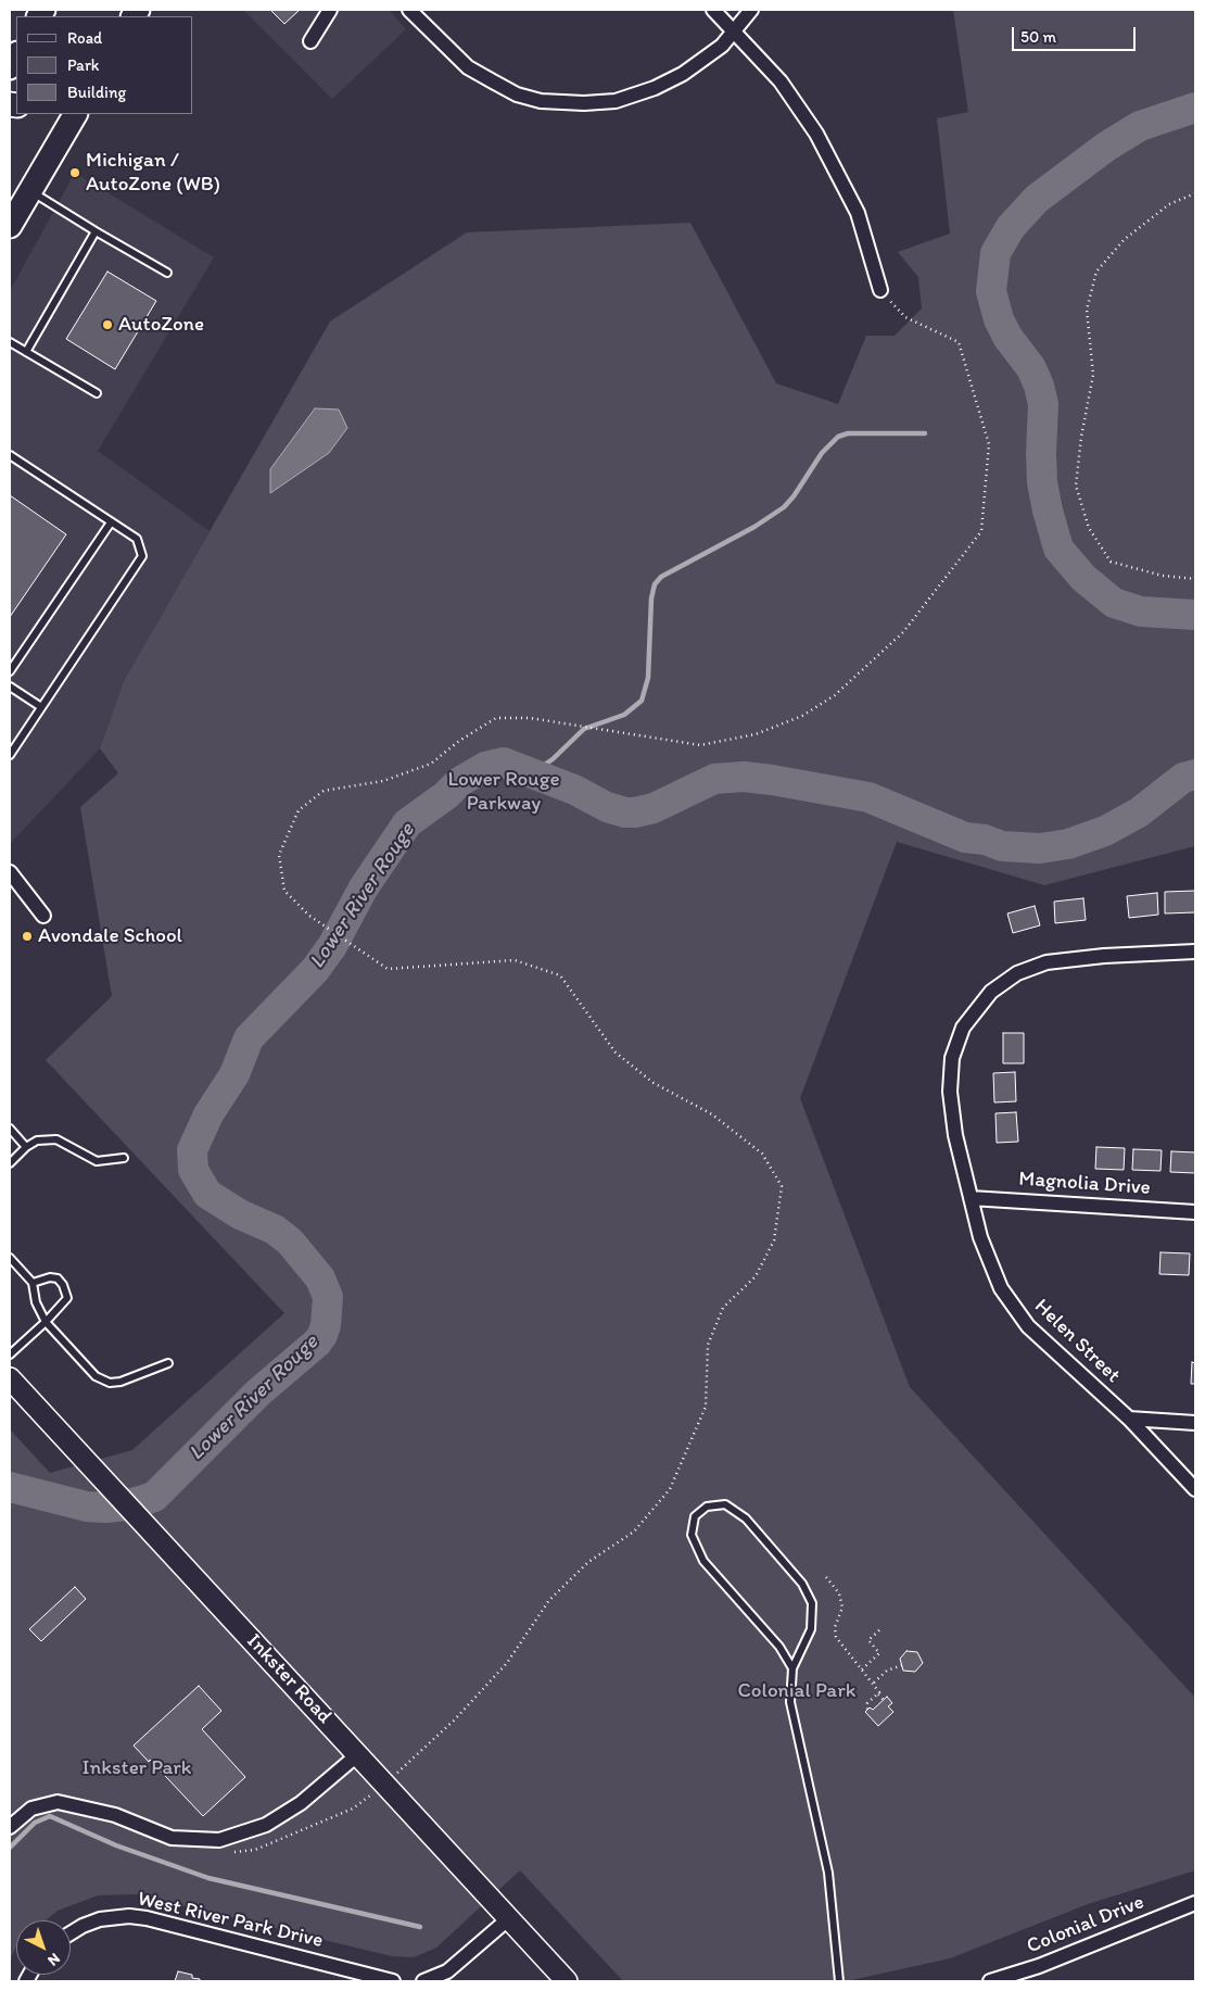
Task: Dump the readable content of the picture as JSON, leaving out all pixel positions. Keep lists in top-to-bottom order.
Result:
{
  "streets": {
    "main road": ["Inkster Road"],
    "street": [
      "Magnolia Drive",
      "Helen Street",
      "West River Park Drive",
      "Colonial Drive"
    ]
  },
  "crossings": [
    ["Magnolia Drive", "Helen Street"]
  ],
  "water": ["Lower River Rouge"],
  "parks": ["Lower Rouge Parkway", "Colonial Park", "Inkster Park"],
  "places": ["Michigan / AutoZone (WB)", "AutoZone", "Avondale School"],
  "legend": ["Road", "Park", "Building"],
  "scale_bar": "50 m",
  "north": "bottom right"
}
